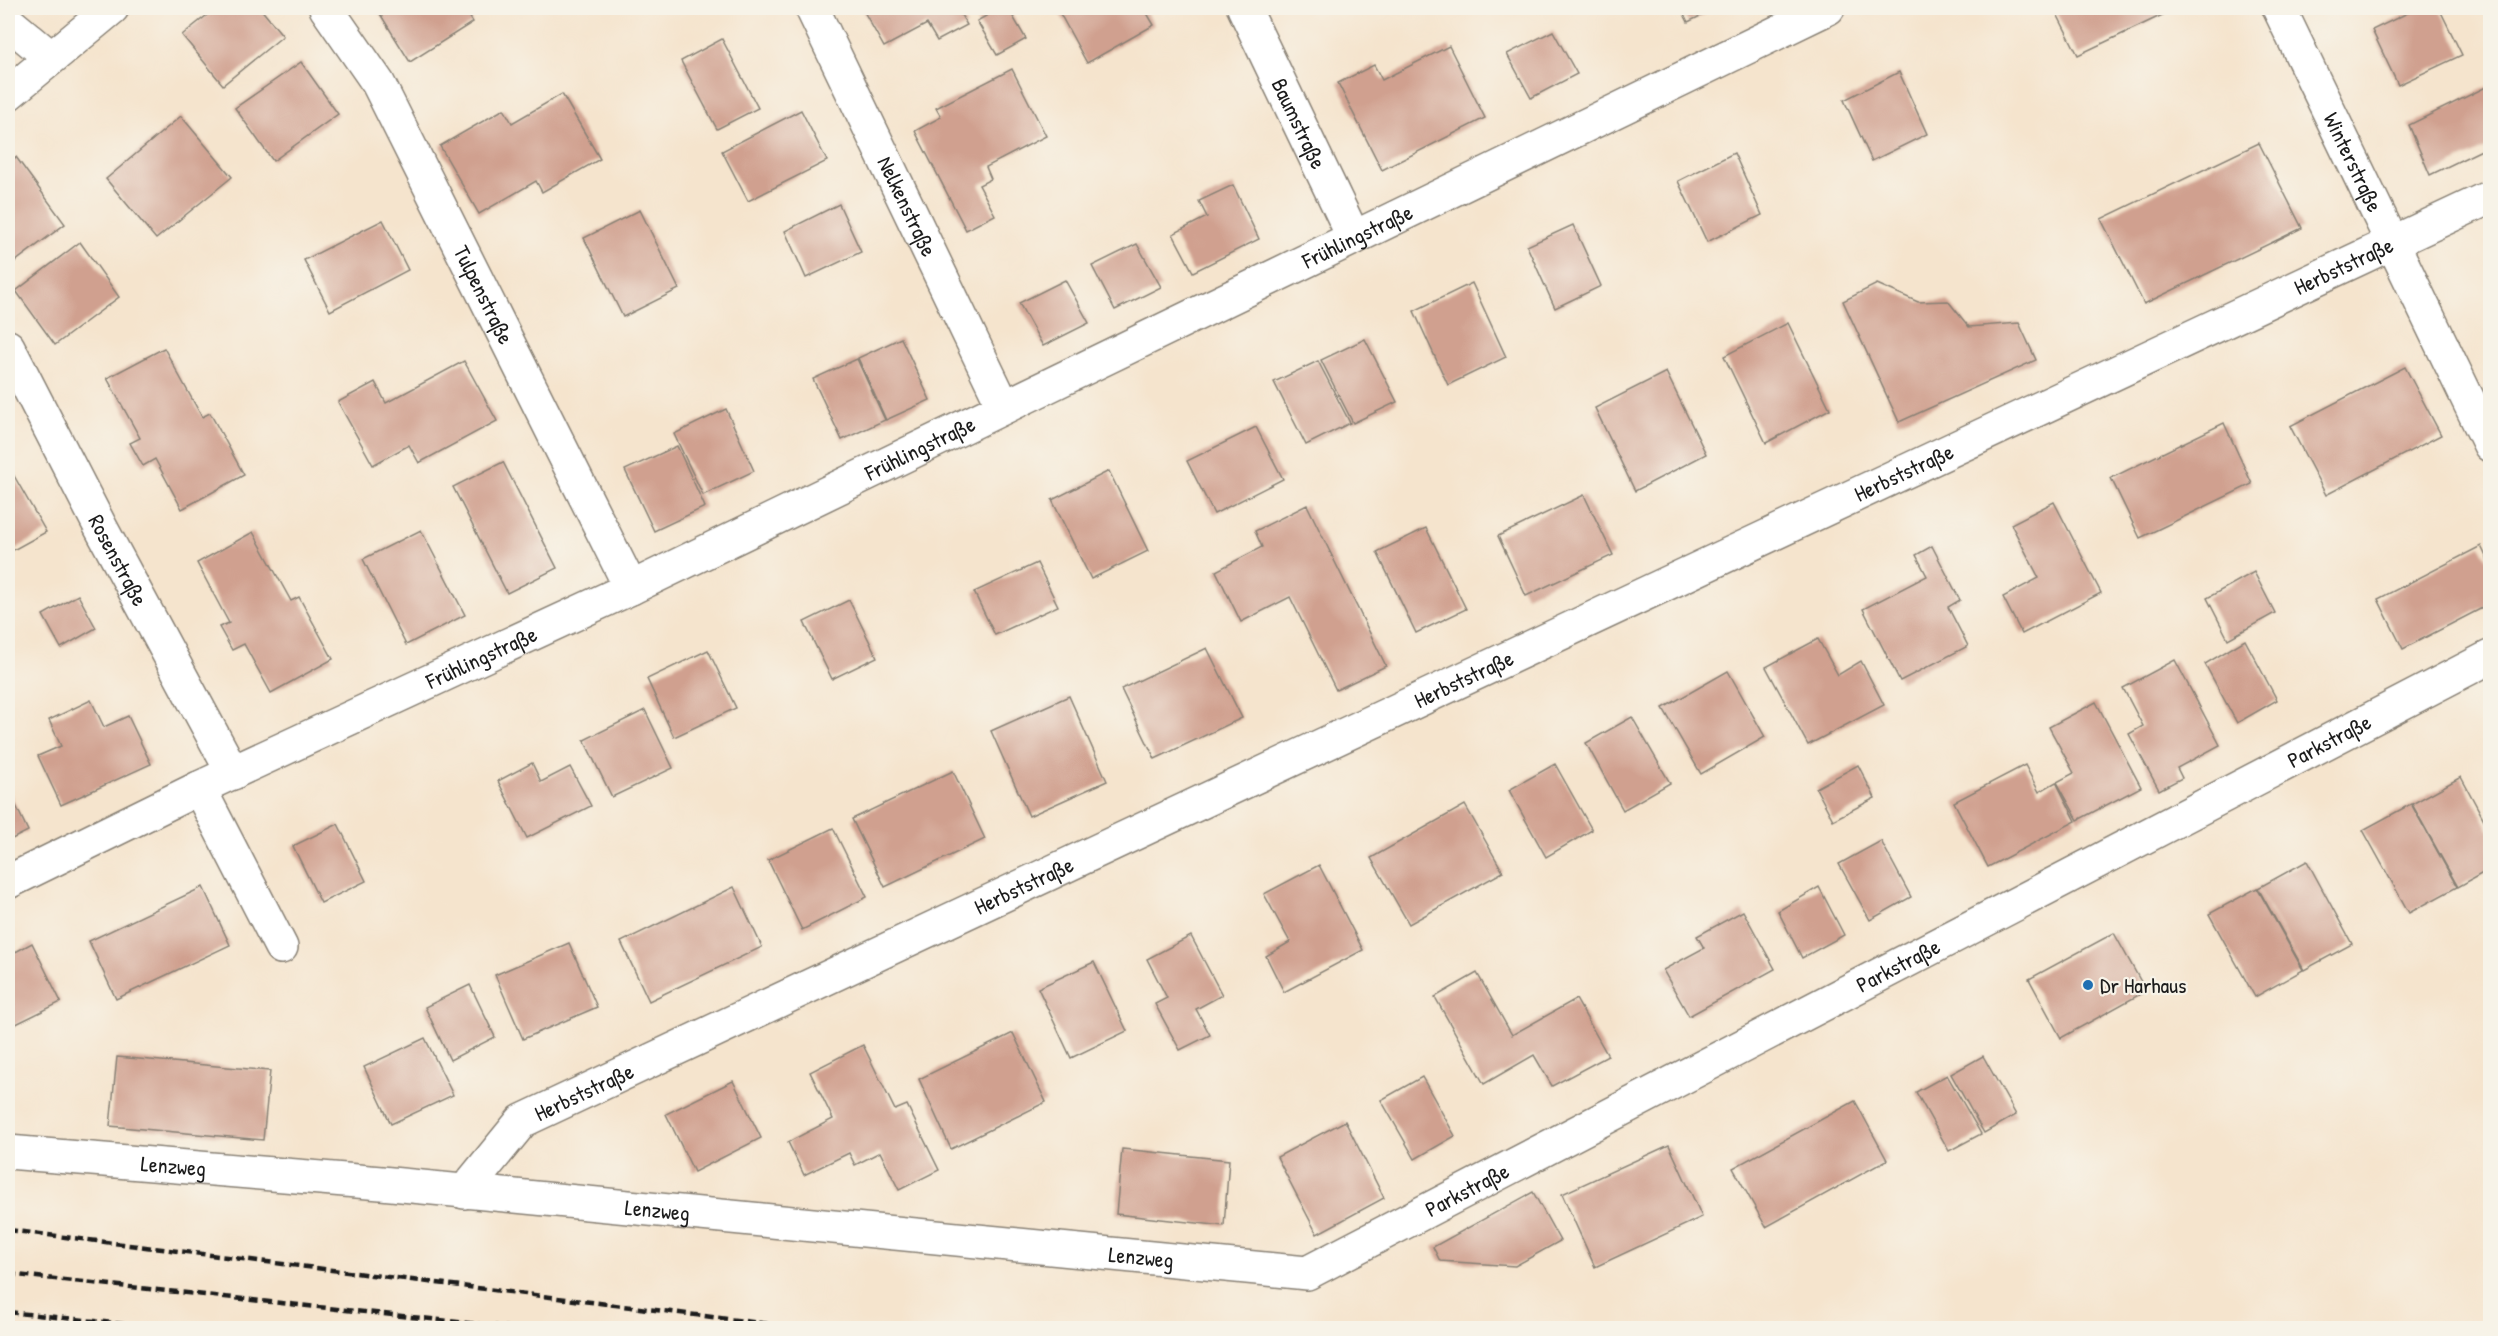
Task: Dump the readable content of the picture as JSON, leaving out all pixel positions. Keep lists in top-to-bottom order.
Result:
{
  "streets": {
    "street": [
      "Baumstraße",
      "Winterstraße",
      "Nelkenstraße",
      "Frühlingstraße",
      "Herbststraße",
      "Tulpenstraße",
      "Rosenstraße",
      "Parkstraße",
      "Lenzweg"
    ]
  },
  "crossings": [
    ["Baumstraße", "Frühlingstraße"],
    ["Winterstraße", "Herbststraße"],
    ["Nelkenstraße", "Frühlingstraße"],
    ["Frühlingstraße", "Tulpenstraße"],
    ["Frühlingstraße", "Rosenstraße"],
    ["Herbststraße", "Lenzweg"],
    ["Parkstraße", "Lenzweg"]
  ],
  "places": ["Dr Harhaus"]
}
